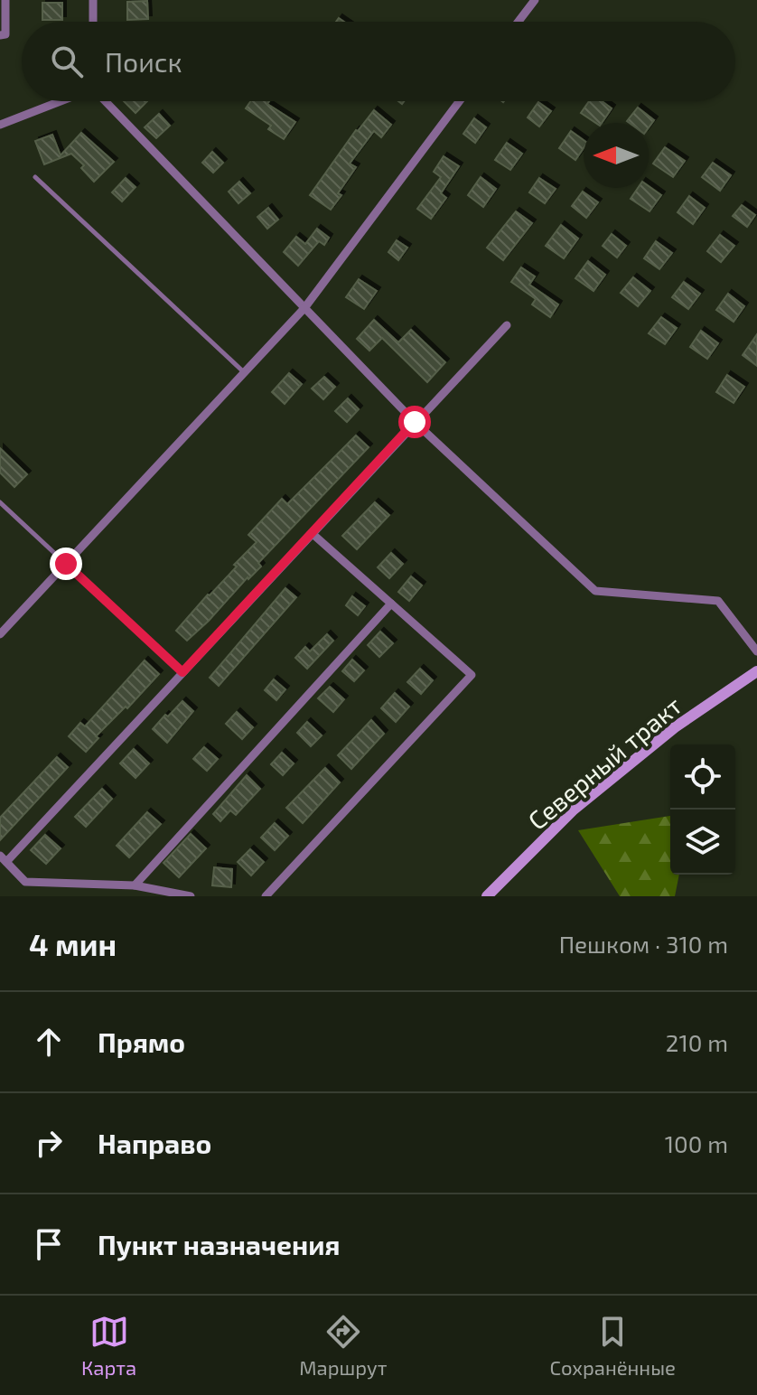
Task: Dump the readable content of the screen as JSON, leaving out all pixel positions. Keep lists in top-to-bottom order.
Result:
{
  "streets": {
    "main road": ["Северный тракт"]
  },
  "north": "left",
  "page": {
    "search": "Поиск",
    "heading": ["4 мин", "Пешком · 310 m"],
    "list": [
      ["Прямо", "210 m"],
      ["Направо", "100 m"],
      "Пункт назначения"
    ],
    "nav": ["Карта", "Маршрут", "Сохранённые"]
  }
}
